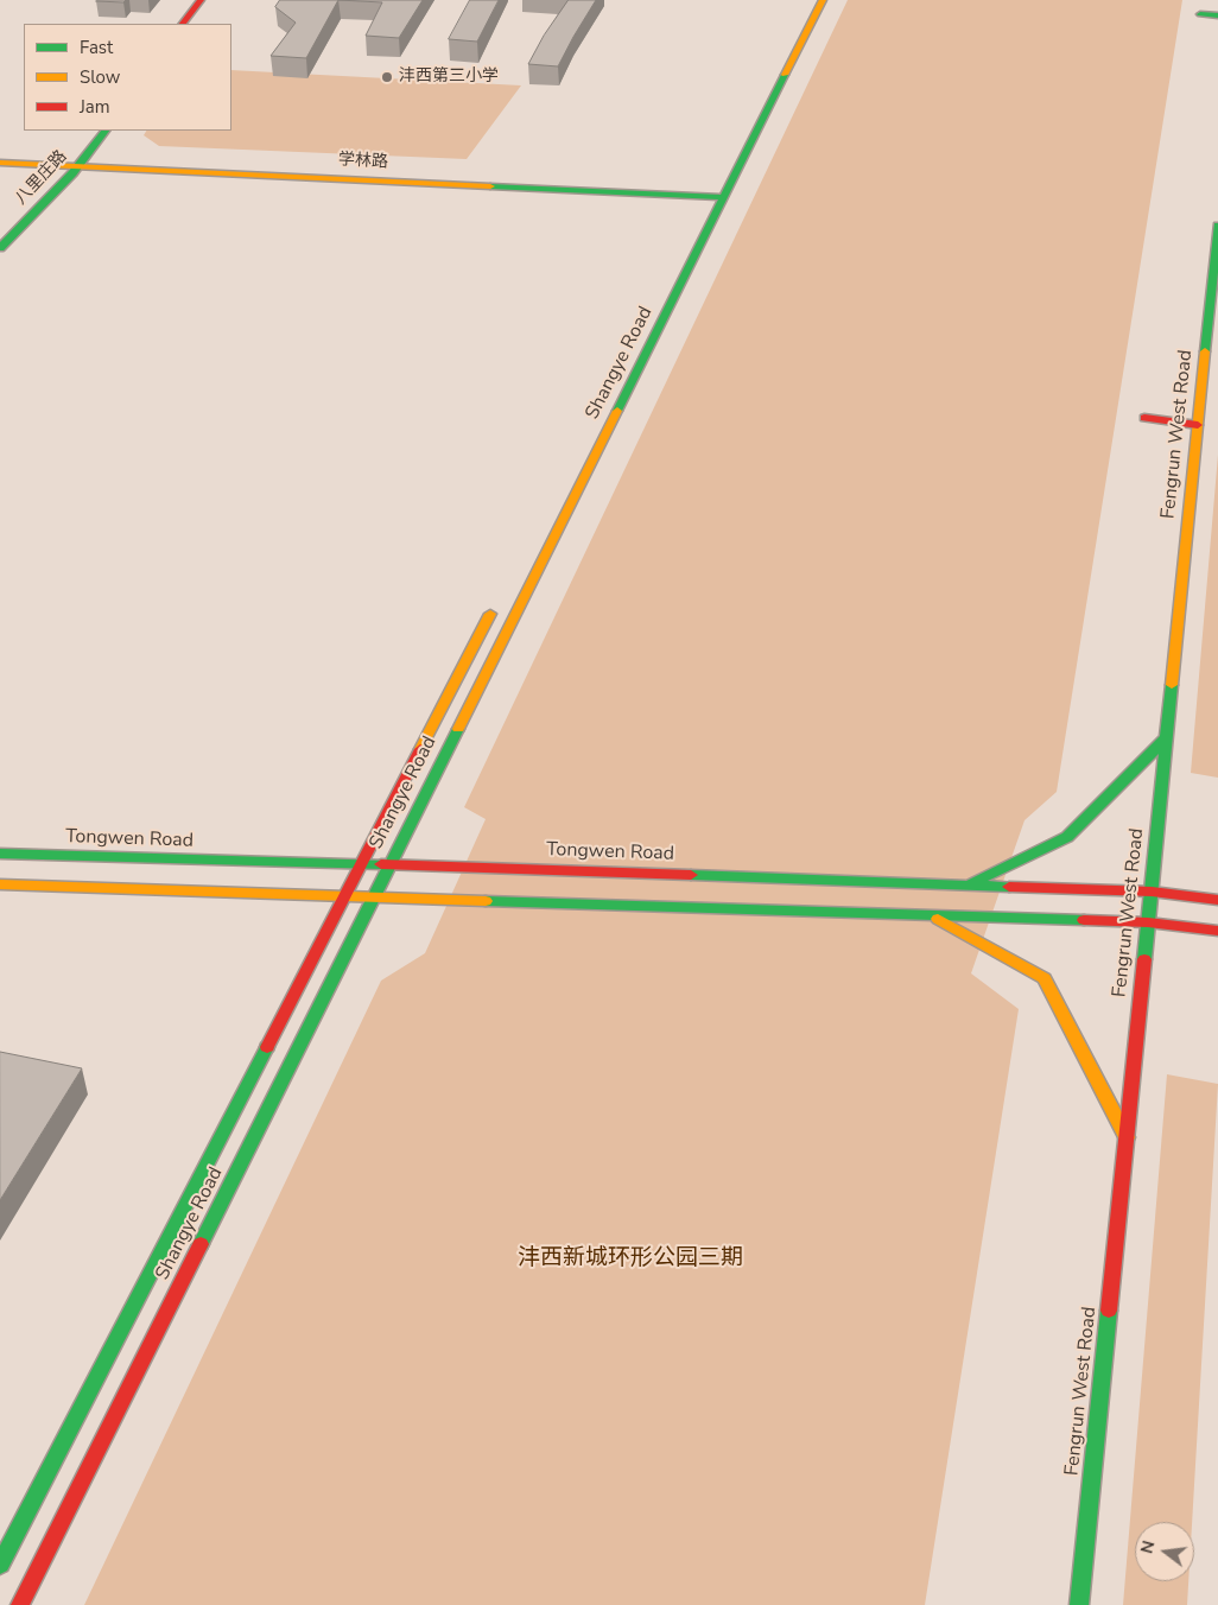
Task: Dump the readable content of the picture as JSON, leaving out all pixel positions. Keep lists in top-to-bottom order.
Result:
{
  "streets": {
    "street": [
      "学林路",
      "八里庄路",
      "Shangye Road",
      "Fengrun West Road",
      "Tongwen Road"
    ]
  },
  "crossings": [
    ["学林路", "八里庄路"],
    ["学林路", "Shangye Road"],
    ["Shangye Road", "Tongwen Road"],
    ["Fengrun West Road", "Tongwen Road"]
  ],
  "parks": ["沣西新城环形公园三期"],
  "places": ["沣西第三小学"],
  "legend": ["Fast", "Slow", "Jam"],
  "north": "left"
}
